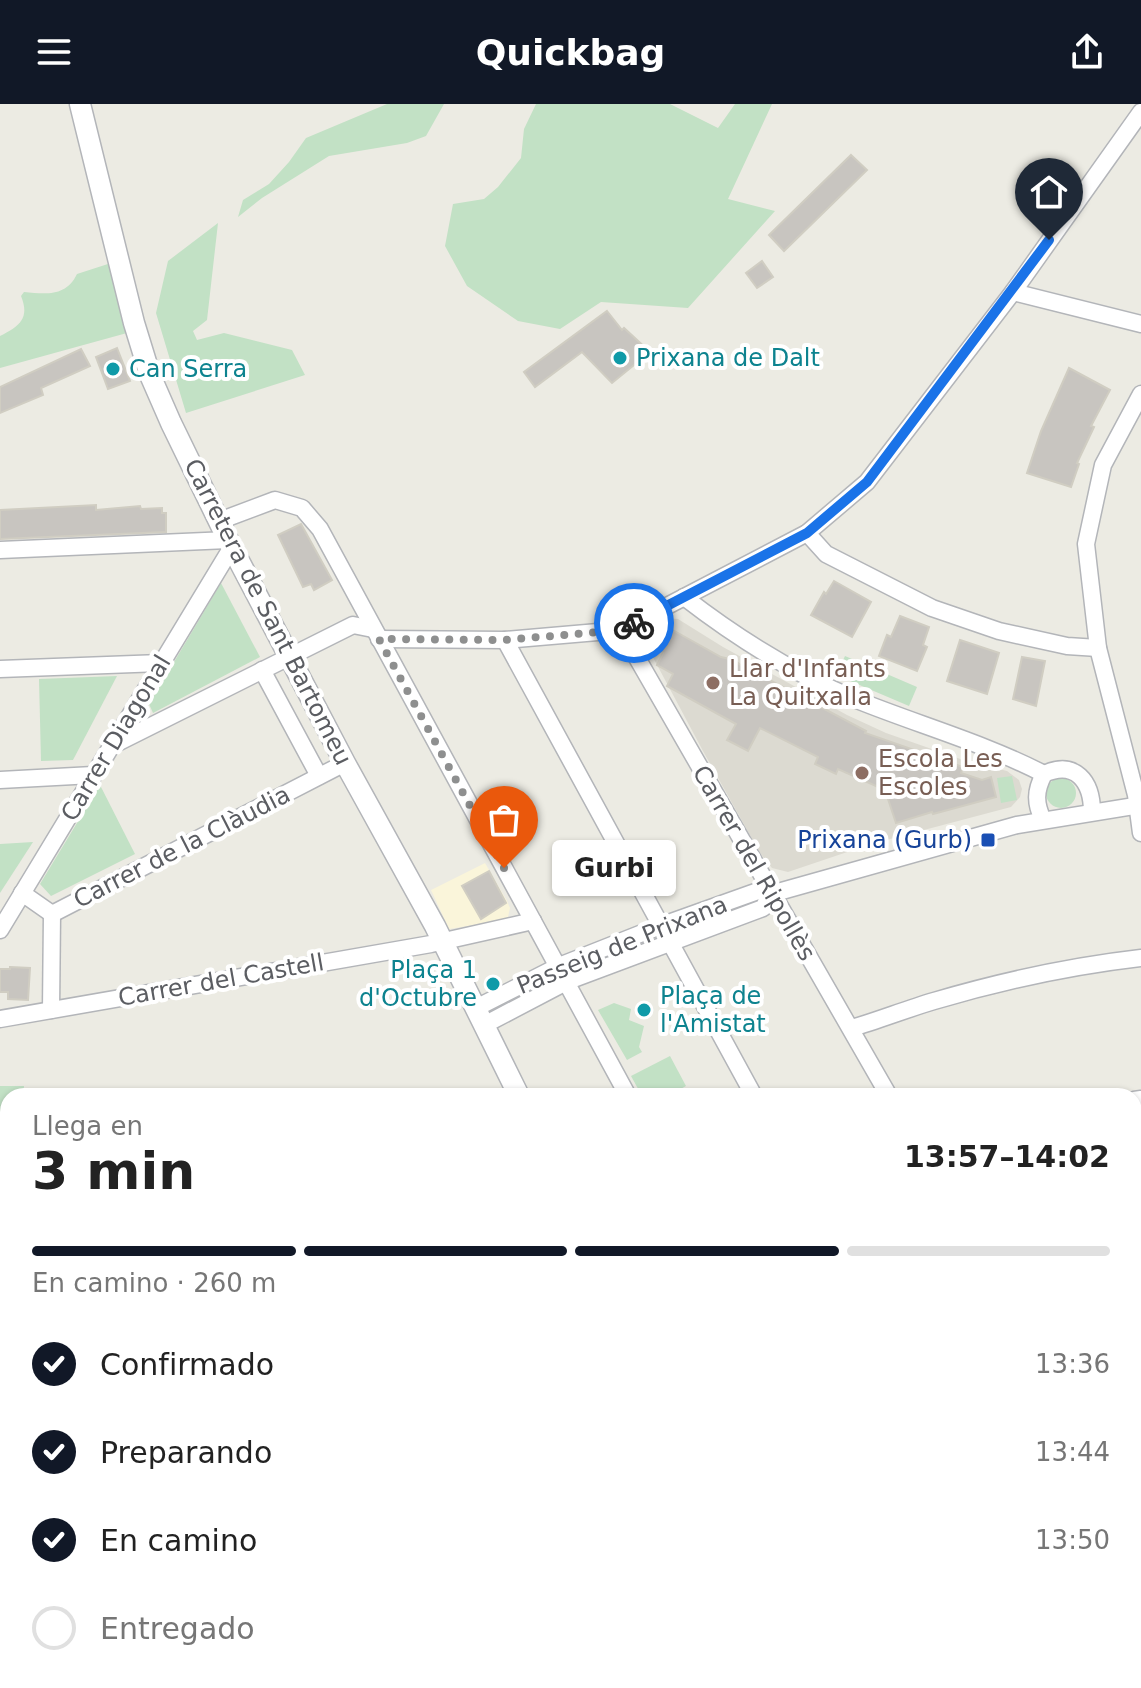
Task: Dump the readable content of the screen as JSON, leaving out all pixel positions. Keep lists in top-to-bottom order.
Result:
{
  "streets": {
    "street": [
      "Carretera de Sant Bartomeu",
      "Carrer Diagonal",
      "Carrer de la Clàudia",
      "Carrer del Ripollès",
      "Passeig de Prixana",
      "Carrer del Castell"
    ]
  },
  "crossings": [
    ["Carretera de Sant Bartomeu", "Carrer Diagonal"],
    ["Carretera de Sant Bartomeu", "Carrer de la Clàudia"],
    ["Carretera de Sant Bartomeu", "Passeig de Prixana"],
    ["Carretera de Sant Bartomeu", "Carrer del Castell"],
    ["Carrer Diagonal", "Carrer de la Clàudia"],
    ["Carrer del Ripollès", "Passeig de Prixana"]
  ],
  "places": {
    "other": [
      "Prixana de Dalt",
      "Can Serra",
      "Llar d'Infants La Quitxalla",
      "Escola Les Escoles",
      "Gurbi",
      "Plaça 1 d'Octubre",
      "Plaça de l'Amistat"
    ],
    "transit": ["Prixana (Gurb)"]
  },
  "page": {
    "header": "Quickbag",
    "bubble": "Gurbi",
    "heading": ["3 min", "Llega en", "13:57–14:02"],
    "bar": "En camino · 260 m",
    "list": [
      ["Confirmado", "13:36"],
      ["Preparando", "13:44"],
      ["En camino", "13:50"],
      "Entregado"
    ]
  }
}
